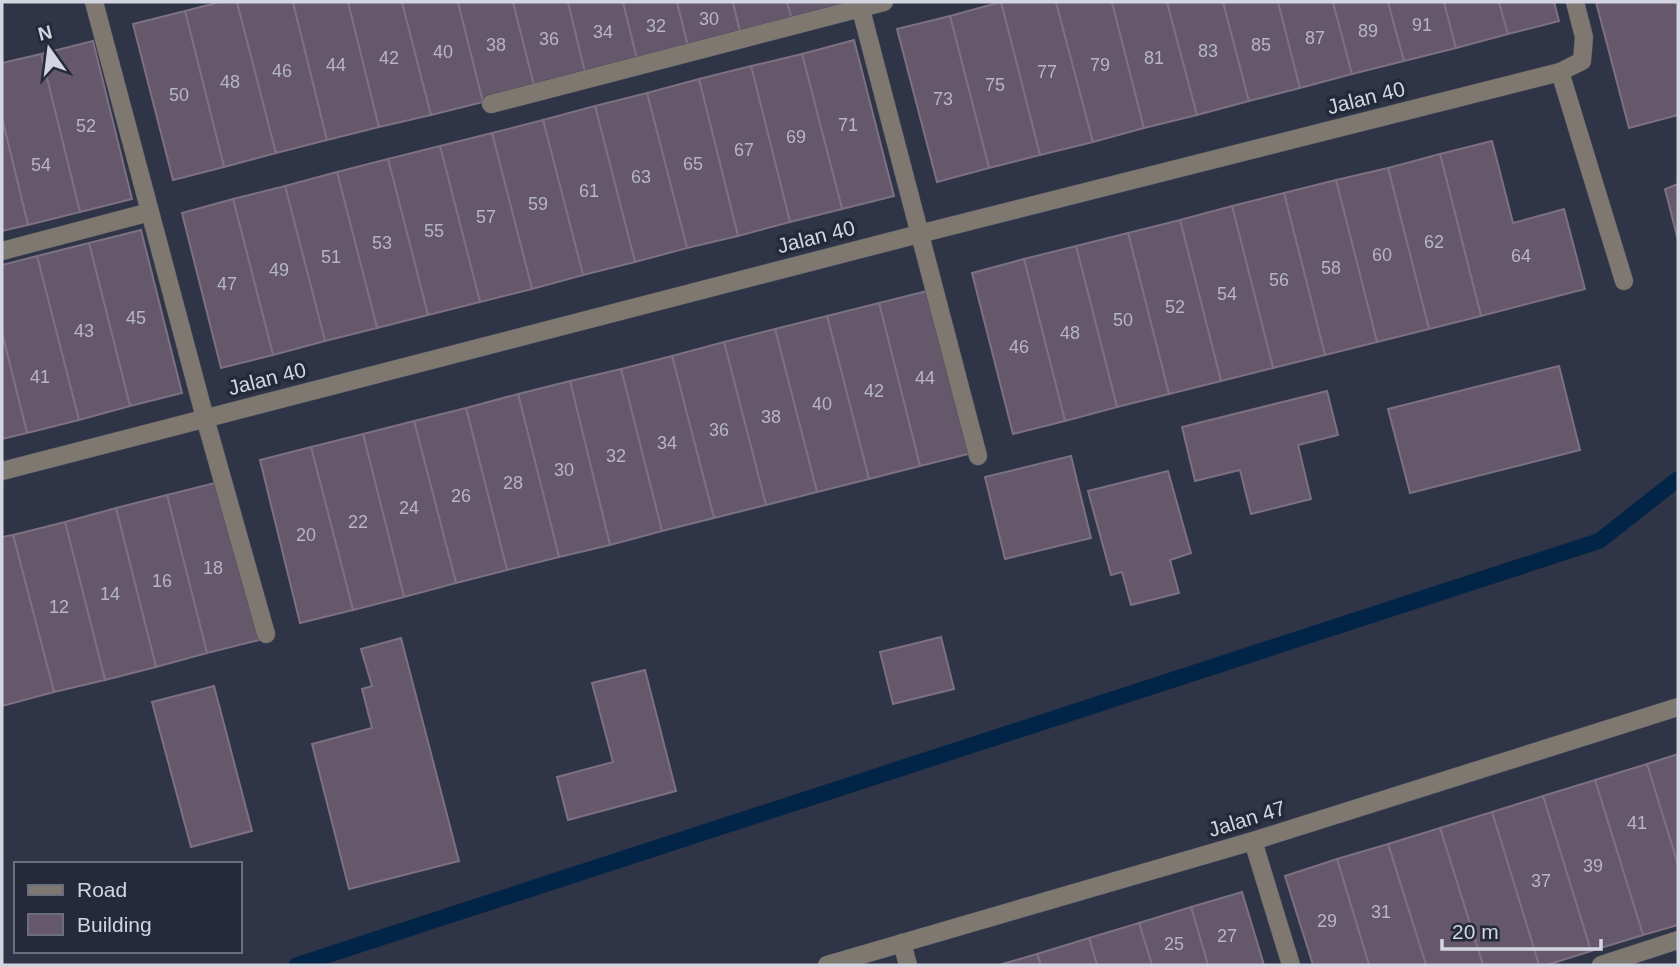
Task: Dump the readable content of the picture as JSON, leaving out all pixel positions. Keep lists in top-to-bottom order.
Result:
{
  "streets": {
    "street": ["Jalan 40", "Jalan 47"]
  },
  "house_numbers": [
    "30",
    "91",
    "32",
    "89",
    "34",
    "87",
    "36",
    "38",
    "85",
    "83",
    "40",
    "42",
    "81",
    "44",
    "79",
    "46",
    "77",
    "48",
    "75",
    "50",
    "73",
    "71",
    "52",
    "69",
    "67",
    "65",
    "54",
    "63",
    "61",
    "59",
    "57",
    "55",
    "62",
    "53",
    "60",
    "64",
    "51",
    "58",
    "49",
    "56",
    "47",
    "54",
    "52",
    "45",
    "50",
    "43",
    "48",
    "46",
    "41",
    "44",
    "42",
    "40",
    "38",
    "36",
    "34",
    "32",
    "30",
    "28",
    "26",
    "24",
    "22",
    "20",
    "18",
    "16",
    "14",
    "12",
    "41",
    "39",
    "37",
    "31",
    "29",
    "27",
    "25"
  ],
  "legend": ["Road", "Building"],
  "scale_bar": "20 m",
  "north": "top"
}
